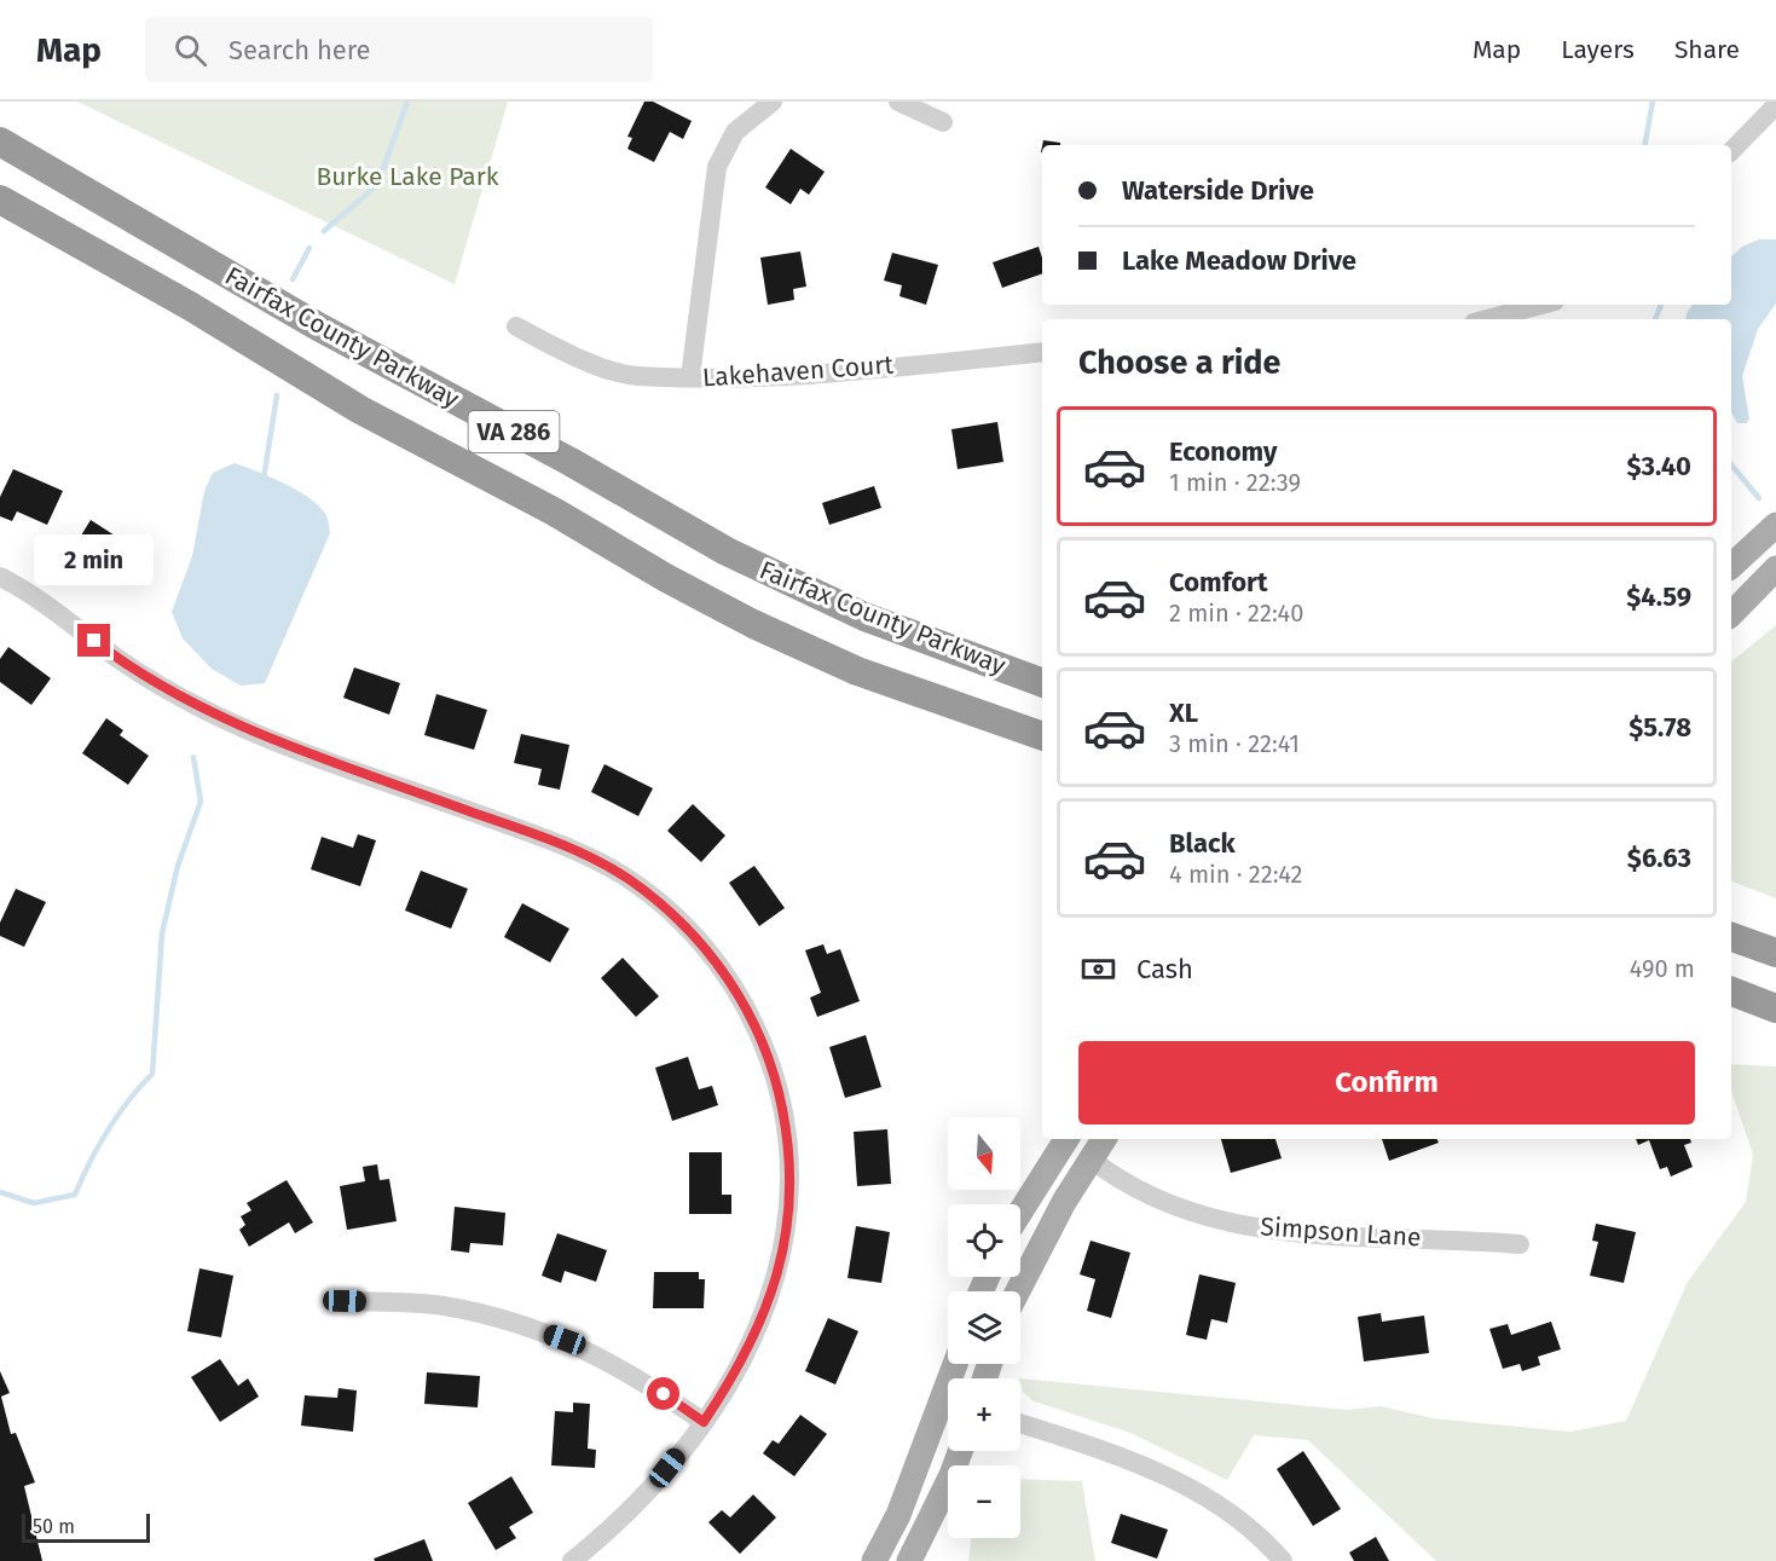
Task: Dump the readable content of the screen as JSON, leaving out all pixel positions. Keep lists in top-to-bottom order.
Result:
{
  "streets": {
    "highway": ["Fairfax County Parkway", "VA 286"],
    "street": ["Lakehaven Court", "Simpson Lane"]
  },
  "parks": ["Burke Lake Park"],
  "scale_bar": "50 m",
  "north": "bottom",
  "page": {
    "header": "Map",
    "search": "Search here",
    "nav": ["Map", "Layers", "Share"],
    "banner": ["Waterside Drive", "Lake Meadow Drive"],
    "heading": "Choose a ride",
    "list": [
      {
        "name": "Economy",
        "note": "1 min · 22:39",
        "value": "$3.40"
      },
      {
        "name": "Comfort",
        "note": "2 min · 22:40",
        "value": "$4.59"
      },
      {
        "name": "XL",
        "note": "3 min · 22:41",
        "value": "$5.78"
      },
      {
        "name": "Black",
        "note": "4 min · 22:42",
        "value": "$6.63"
      }
    ],
    "bubble": "2 min",
    "pay": ["Cash", "490 m"],
    "buttons": "Confirm",
    "map_buttons": ["+", "−"],
    "scale": "50 m"
  }
}
